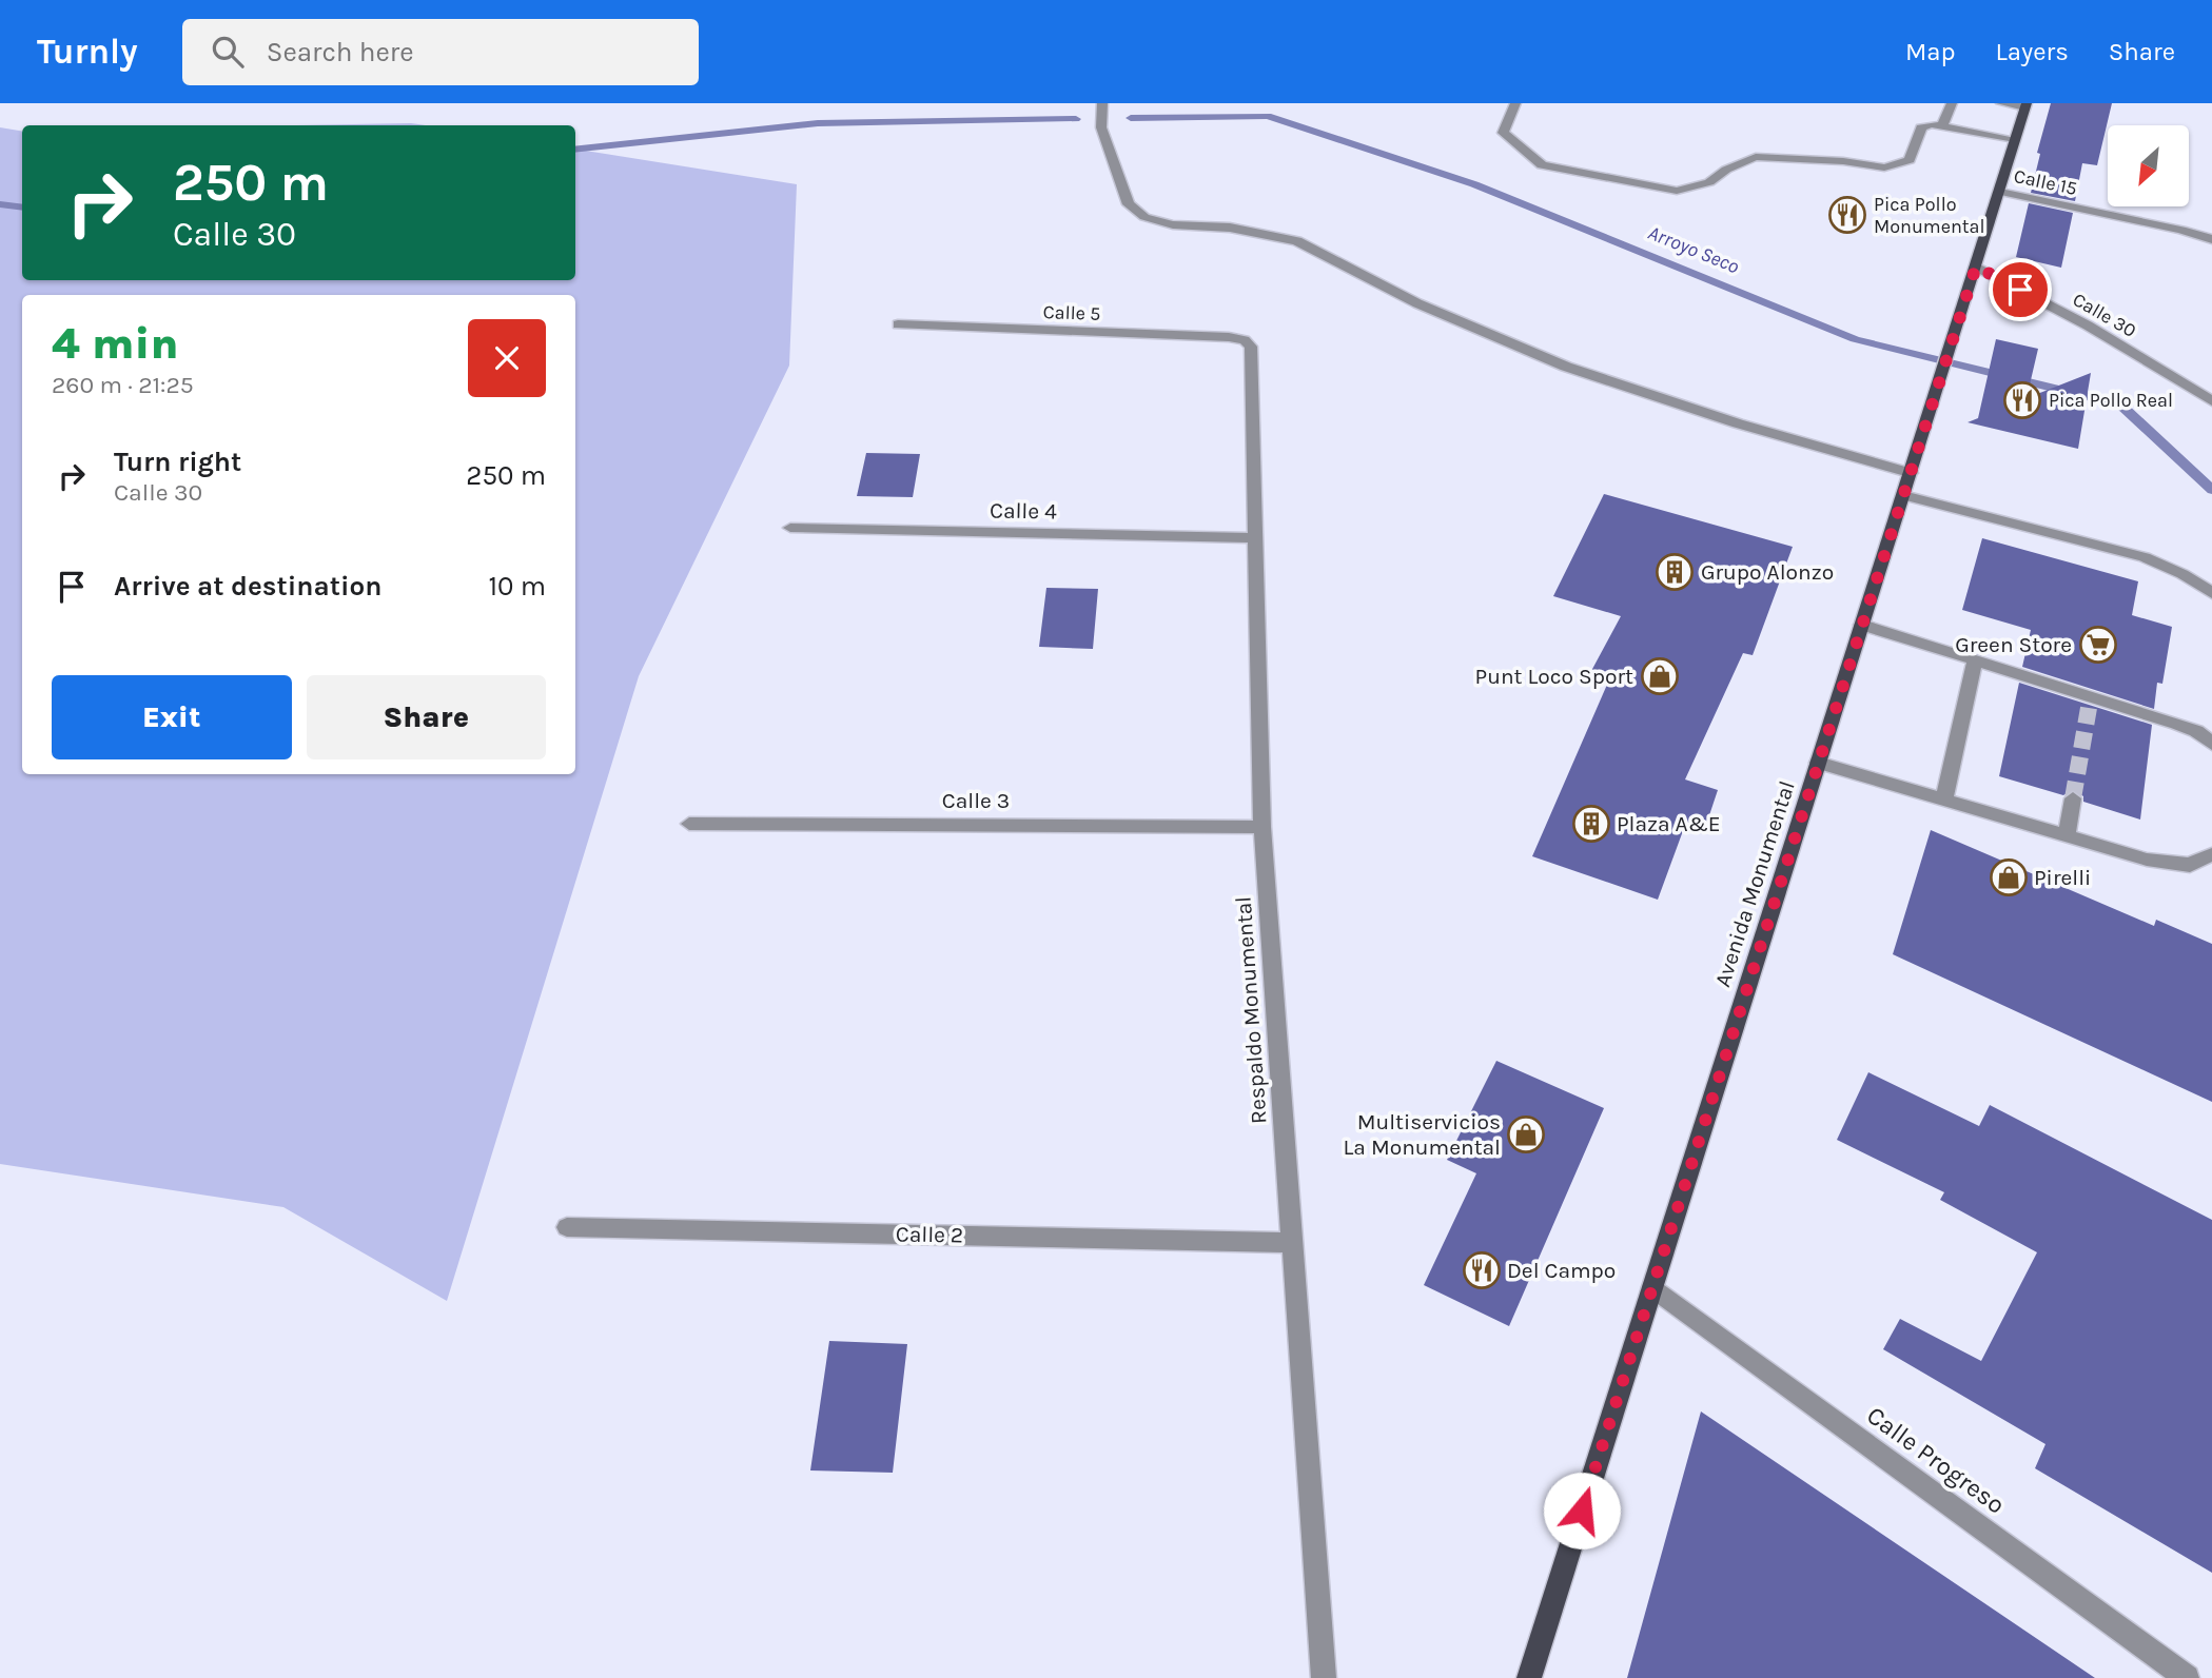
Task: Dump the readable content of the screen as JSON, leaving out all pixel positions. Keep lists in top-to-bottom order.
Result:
{
  "streets": {
    "main road": ["Avenida Monumental"],
    "street": [
      "Calle 15",
      "Calle 5",
      "Calle 30",
      "Calle 4",
      "Calle 3",
      "Respaldo Monumental",
      "Calle 2",
      "Calle Progreso"
    ]
  },
  "crossings": [
    ["Calle 15", "Avenida Monumental"],
    ["Calle 5", "Respaldo Monumental"],
    ["Calle 30", "Avenida Monumental"],
    ["Calle 4", "Respaldo Monumental"],
    ["Calle 3", "Respaldo Monumental"],
    ["Avenida Monumental", "Calle Progreso"],
    ["Respaldo Monumental", "Calle 2"]
  ],
  "water": ["Arroyo Seco"],
  "places": {
    "restaurant": ["Pica Pollo Monumental", "Pica Pollo Real", "Del Campo"],
    "building": ["Grupo Alonzo", "Plaza A&E"],
    "supermarket": ["Green Store"],
    "shop": ["Punt Loco Sport", "Pirelli", "Multiservicios La Monumental"]
  },
  "north": "bottom left",
  "page": {
    "header": "Turnly",
    "search": "Search here",
    "nav": ["Map", "Layers", "Share"],
    "turn": ["250 m", "Calle 30"],
    "heading": ["4 min", "260 m · 21:25"],
    "list": [
      {
        "name": "Turn right",
        "note": "Calle 30",
        "value": "250 m"
      },
      {
        "name": "Arrive at destination",
        "value": "10 m"
      }
    ],
    "buttons": ["Exit", "Share"]
  }
}
